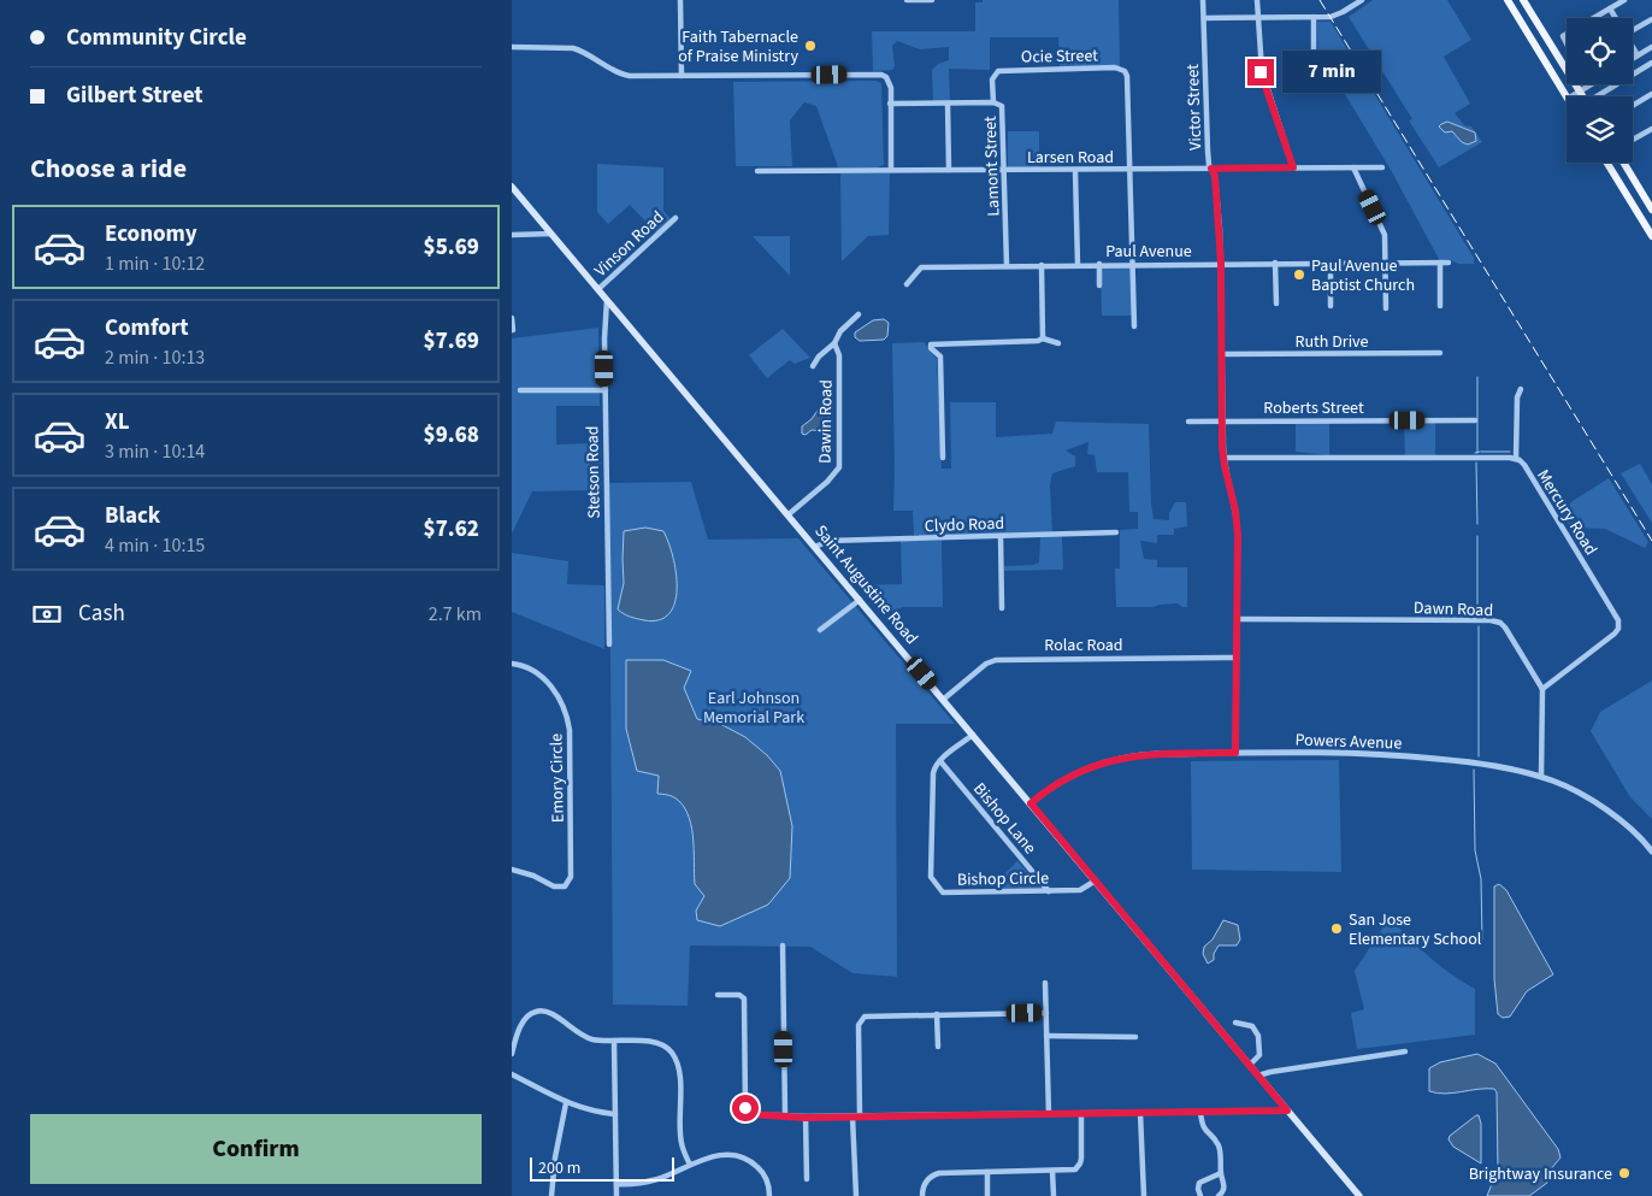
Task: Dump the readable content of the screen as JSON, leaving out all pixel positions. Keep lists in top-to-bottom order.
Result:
{
  "streets": {
    "main road": ["Saint Augustine Road"],
    "street": [
      "Ocie Street",
      "Victor Street",
      "Larsen Road",
      "Lamont Street",
      "Vinson Road",
      "Paul Avenue",
      "Ruth Drive",
      "Roberts Street",
      "Dawin Road",
      "Stetson Road",
      "Mercury Road",
      "Clydo Road",
      "Dawn Road",
      "Rolac Road",
      "Powers Avenue",
      "Emory Circle",
      "Bishop Lane",
      "Bishop Circle"
    ]
  },
  "crossings": [
    ["Ocie Street", "Larsen Road"],
    ["Ocie Street", "Lamont Street"],
    ["Victor Street", "Larsen Road"],
    ["Victor Street", "Paul Avenue"],
    ["Victor Street", "Ruth Drive"],
    ["Victor Street", "Roberts Street"],
    ["Victor Street", "Mercury Road"],
    ["Victor Street", "Dawn Road"],
    ["Victor Street", "Rolac Road"],
    ["Victor Street", "Powers Avenue"],
    ["Larsen Road", "Lamont Street"],
    ["Lamont Street", "Paul Avenue"],
    ["Vinson Road", "Saint Augustine Road"],
    ["Dawin Road", "Saint Augustine Road"],
    ["Stetson Road", "Saint Augustine Road"],
    ["Mercury Road", "Dawn Road"],
    ["Clydo Road", "Saint Augustine Road"],
    ["Saint Augustine Road", "Rolac Road"],
    ["Saint Augustine Road", "Powers Avenue"],
    ["Saint Augustine Road", "Bishop Circle"],
    ["Bishop Lane", "Bishop Circle"]
  ],
  "parks": ["Earl Johnson Memorial Park"],
  "places": [
    "Faith Tabernacle of Praise Ministry",
    "Paul Avenue Baptist Church",
    "San Jose Elementary School",
    "Brightway Insurance"
  ],
  "scale_bar": "200 m",
  "page": {
    "banner": ["Community Circle", "Gilbert Street"],
    "bubble": "7 min",
    "heading": "Choose a ride",
    "list": [
      {
        "name": "Economy",
        "note": "1 min · 10:12",
        "value": "$5.69"
      },
      {
        "name": "Comfort",
        "note": "2 min · 10:13",
        "value": "$7.69"
      },
      {
        "name": "XL",
        "note": "3 min · 10:14",
        "value": "$9.68"
      },
      {
        "name": "Black",
        "note": "4 min · 10:15",
        "value": "$7.62"
      }
    ],
    "pay": ["Cash", "2.7 km"],
    "buttons": "Confirm",
    "scale": "200 m"
  }
}
